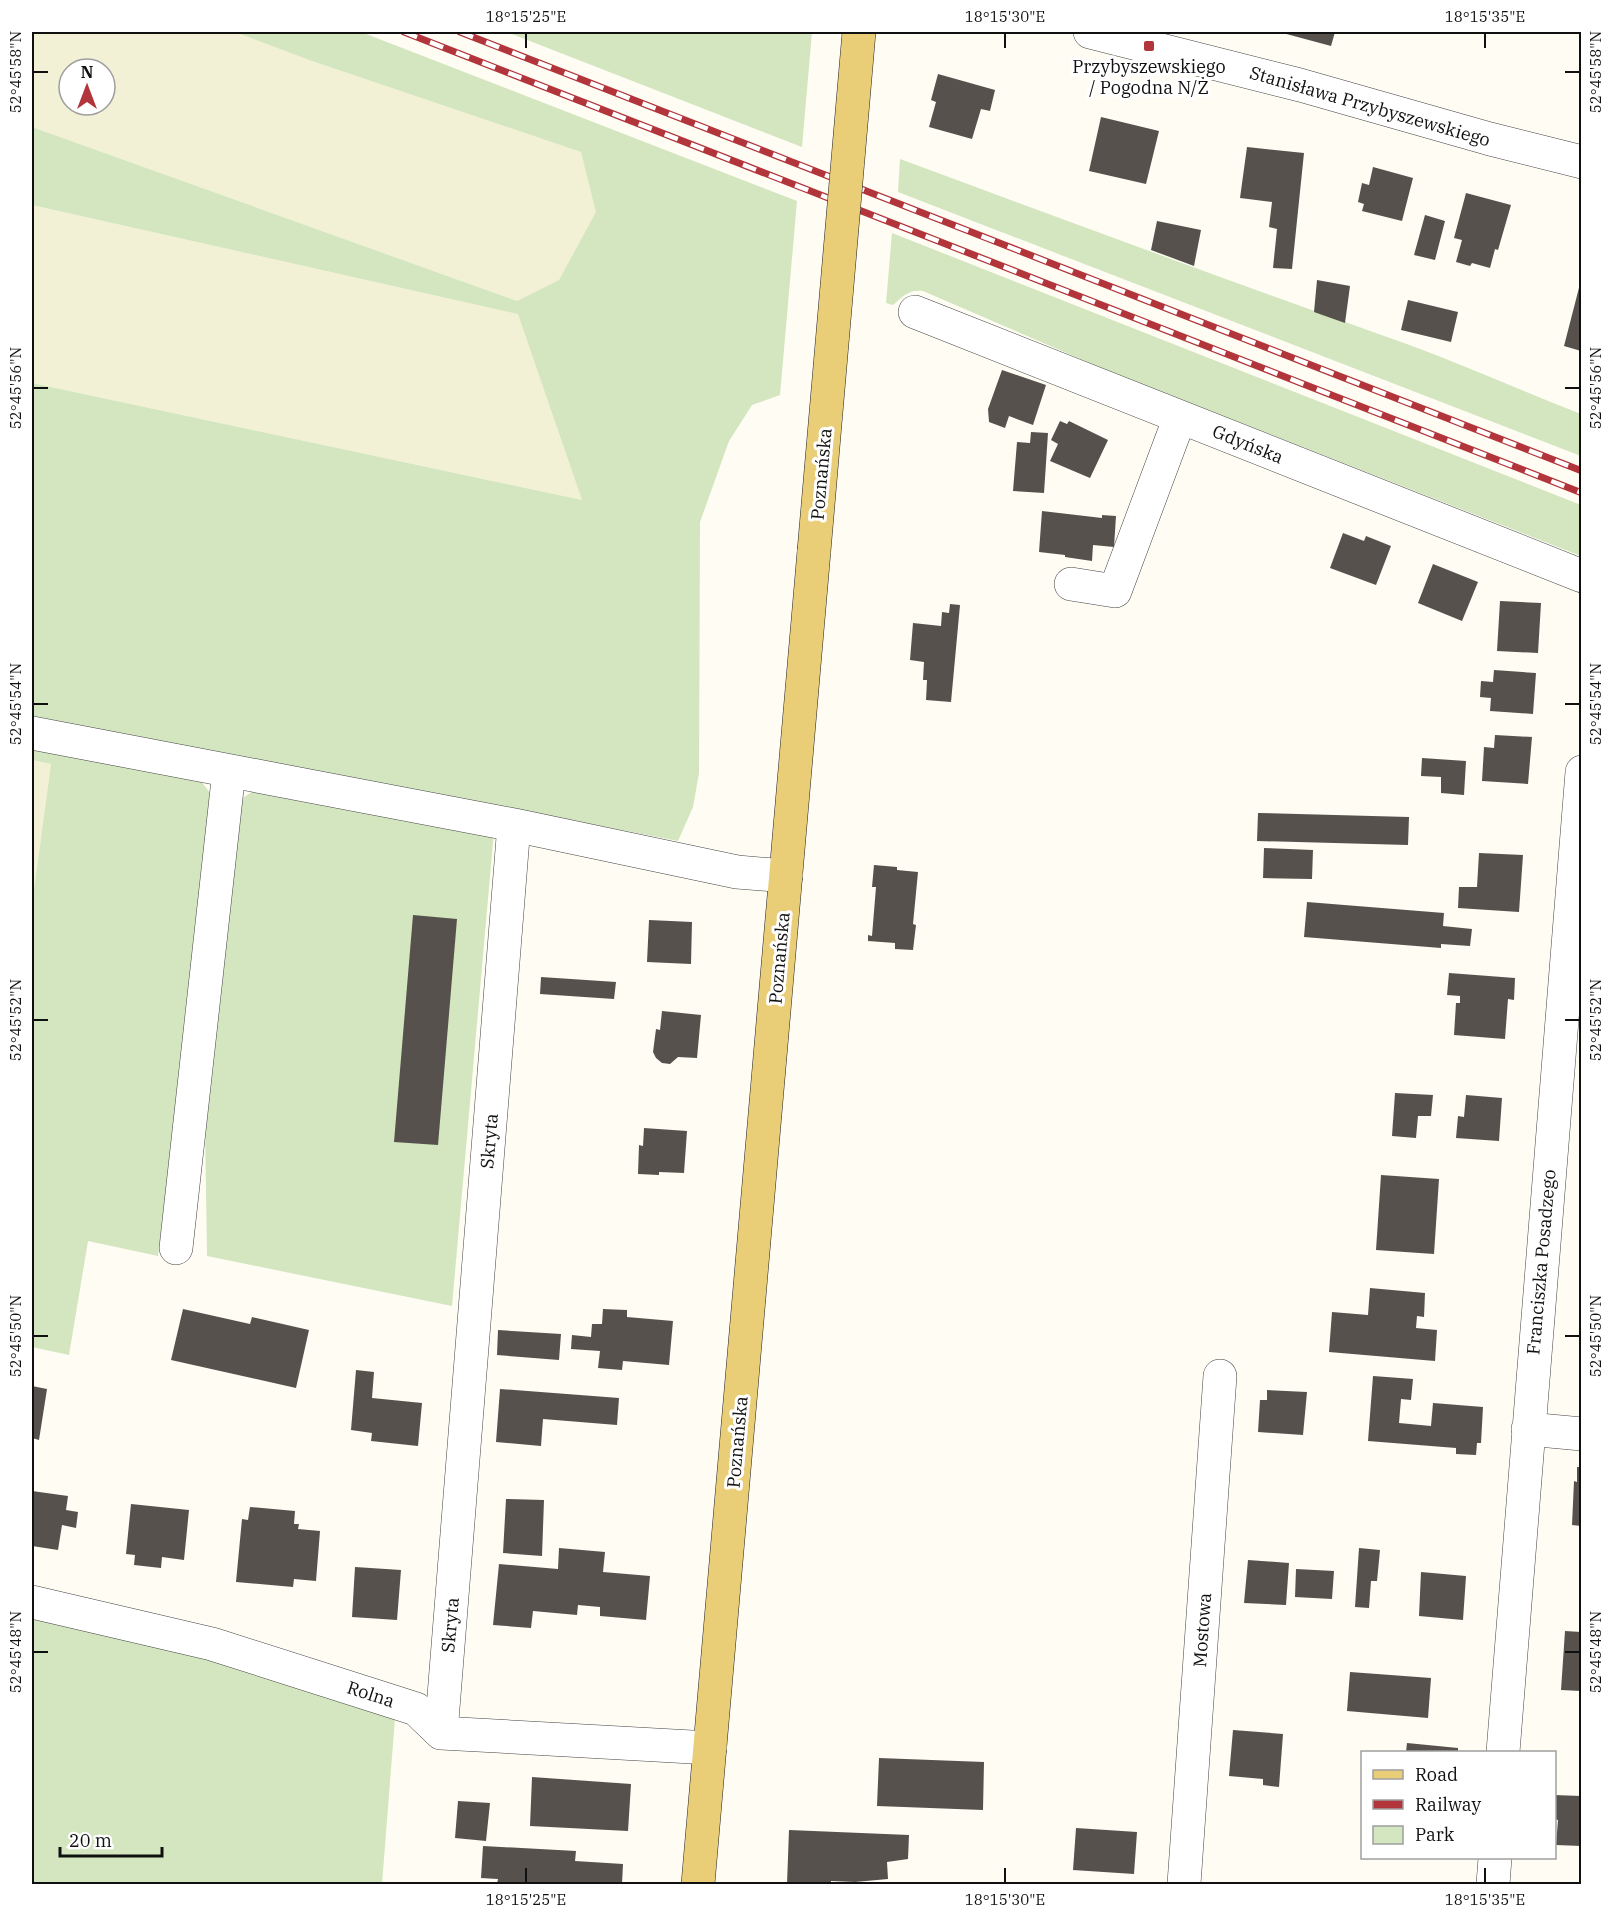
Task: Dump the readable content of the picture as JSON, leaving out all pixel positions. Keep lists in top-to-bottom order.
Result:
{
  "streets": {
    "main road": ["Poznańska"],
    "street": [
      "Stanisława Przybyszewskiego",
      "Gdyńska",
      "Skryta",
      "Franciszka Posadzego",
      "Mostowa",
      "Rolna"
    ]
  },
  "crossings": [
    ["Skryta", "Rolna"]
  ],
  "places": {
    "transit": ["Przybyszewskiego / Pogodna N/Ż"]
  },
  "legend": ["Road", "Railway", "Park"],
  "scale_bar": "20 m",
  "north": "top",
  "coordinates": [
    "18°15'25\"E",
    "18°15'30\"E",
    "18°15'35\"E",
    "52°45'58\"N",
    "52°45'56\"N",
    "52°45'54\"N",
    "52°45'52\"N",
    "52°45'50\"N",
    "52°45'48\"N"
  ]
}
